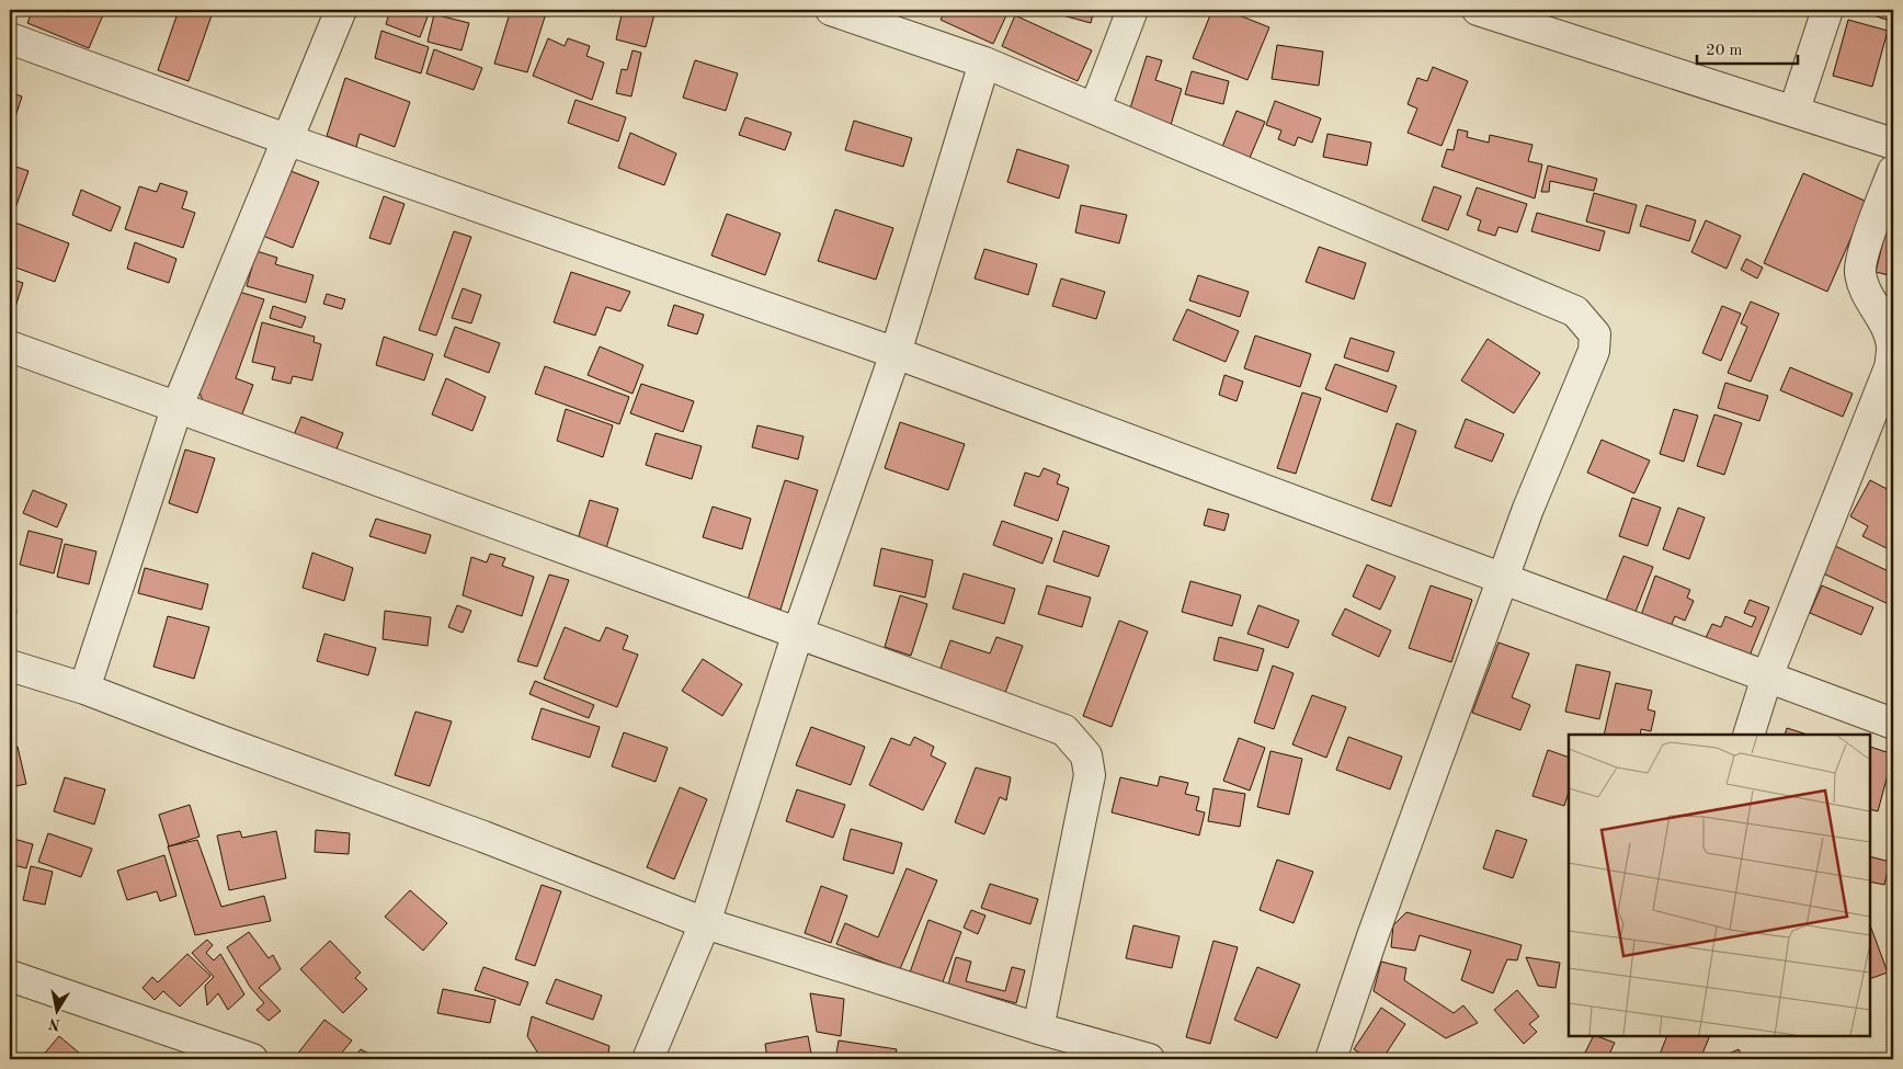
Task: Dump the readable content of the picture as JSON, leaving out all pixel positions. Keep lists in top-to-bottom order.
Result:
{
  "scale_bar": "20 m",
  "north": "bottom"
}
